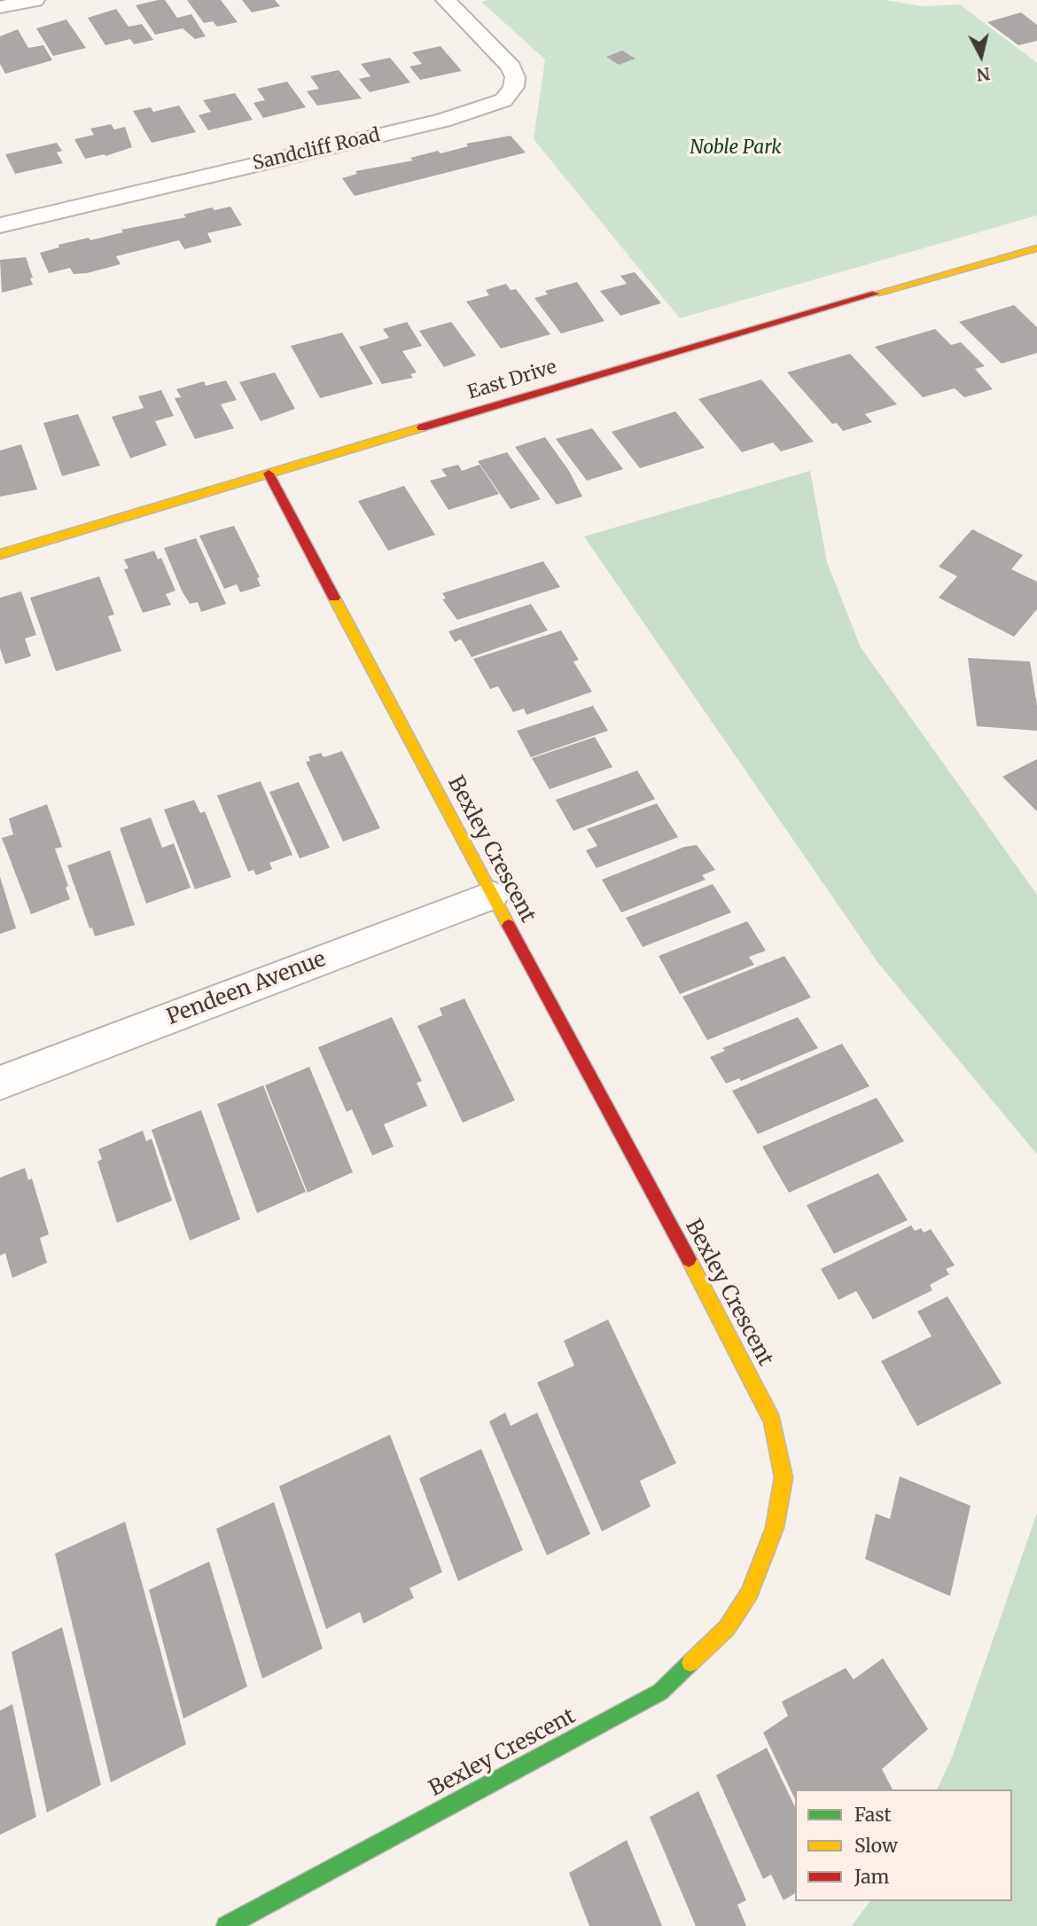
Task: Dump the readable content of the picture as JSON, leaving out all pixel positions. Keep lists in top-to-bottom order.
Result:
{
  "streets": {
    "street": [
      "Sandcliff Road",
      "East Drive",
      "Bexley Crescent",
      "Pendeen Avenue"
    ]
  },
  "crossings": [
    ["East Drive", "Bexley Crescent"],
    ["Bexley Crescent", "Pendeen Avenue"]
  ],
  "parks": ["Noble Park"],
  "legend": ["Fast", "Slow", "Jam"],
  "north": "bottom"
}
